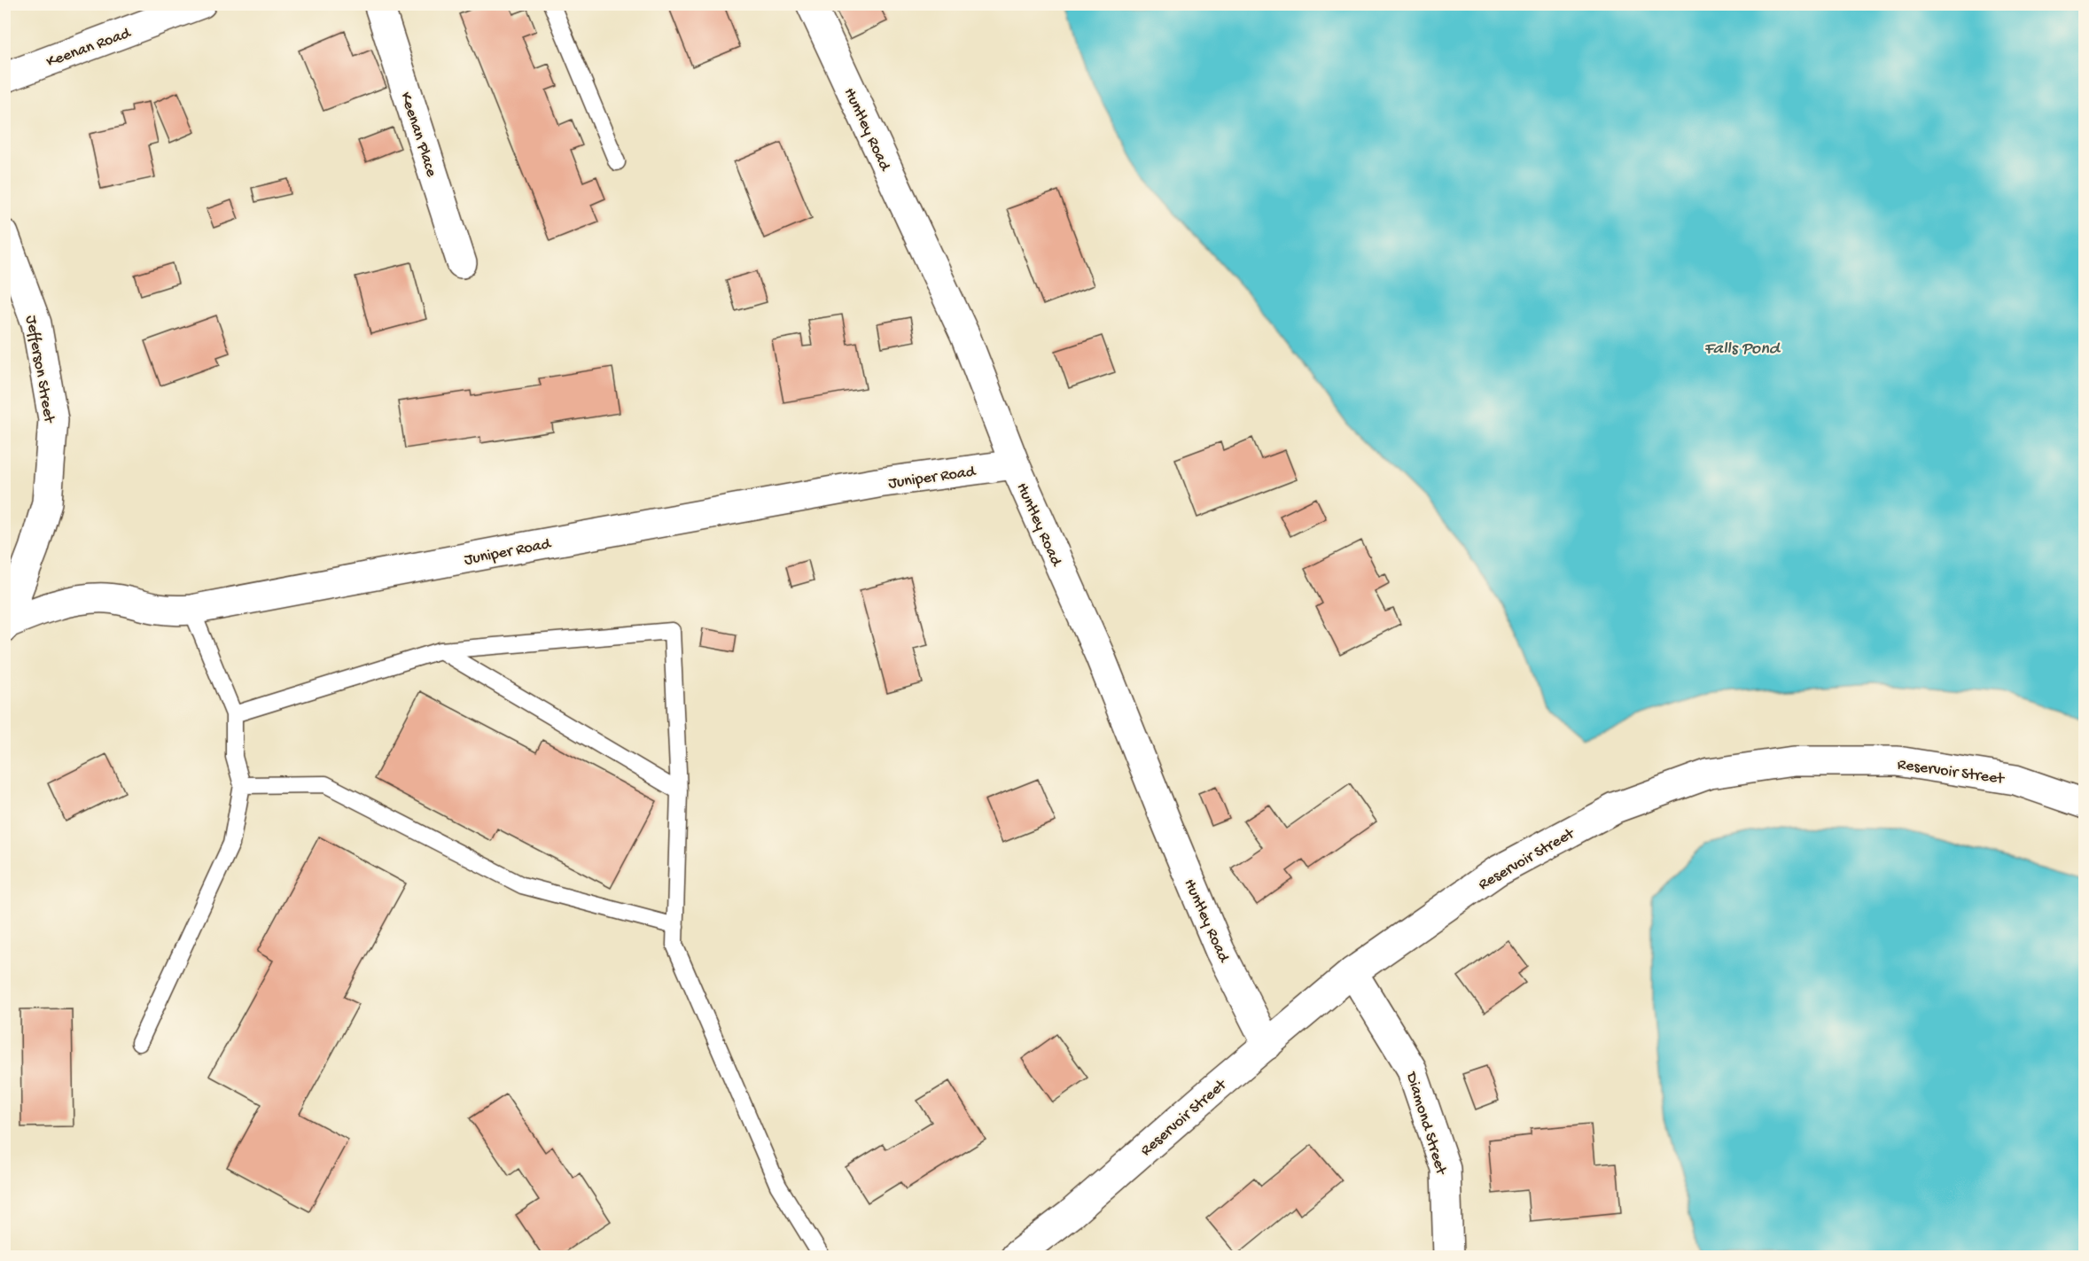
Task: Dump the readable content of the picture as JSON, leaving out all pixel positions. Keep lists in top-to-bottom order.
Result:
{
  "streets": {
    "street": [
      "Keenan Road",
      "Huntley Road",
      "Keenan Place",
      "Jefferson Street",
      "Juniper Road",
      "Reservoir Street",
      "Diamond Street"
    ]
  },
  "crossings": [
    ["Huntley Road", "Juniper Road"],
    ["Huntley Road", "Reservoir Street"],
    ["Jefferson Street", "Juniper Road"],
    ["Reservoir Street", "Diamond Street"]
  ],
  "water": ["Falls Pond"]
}
